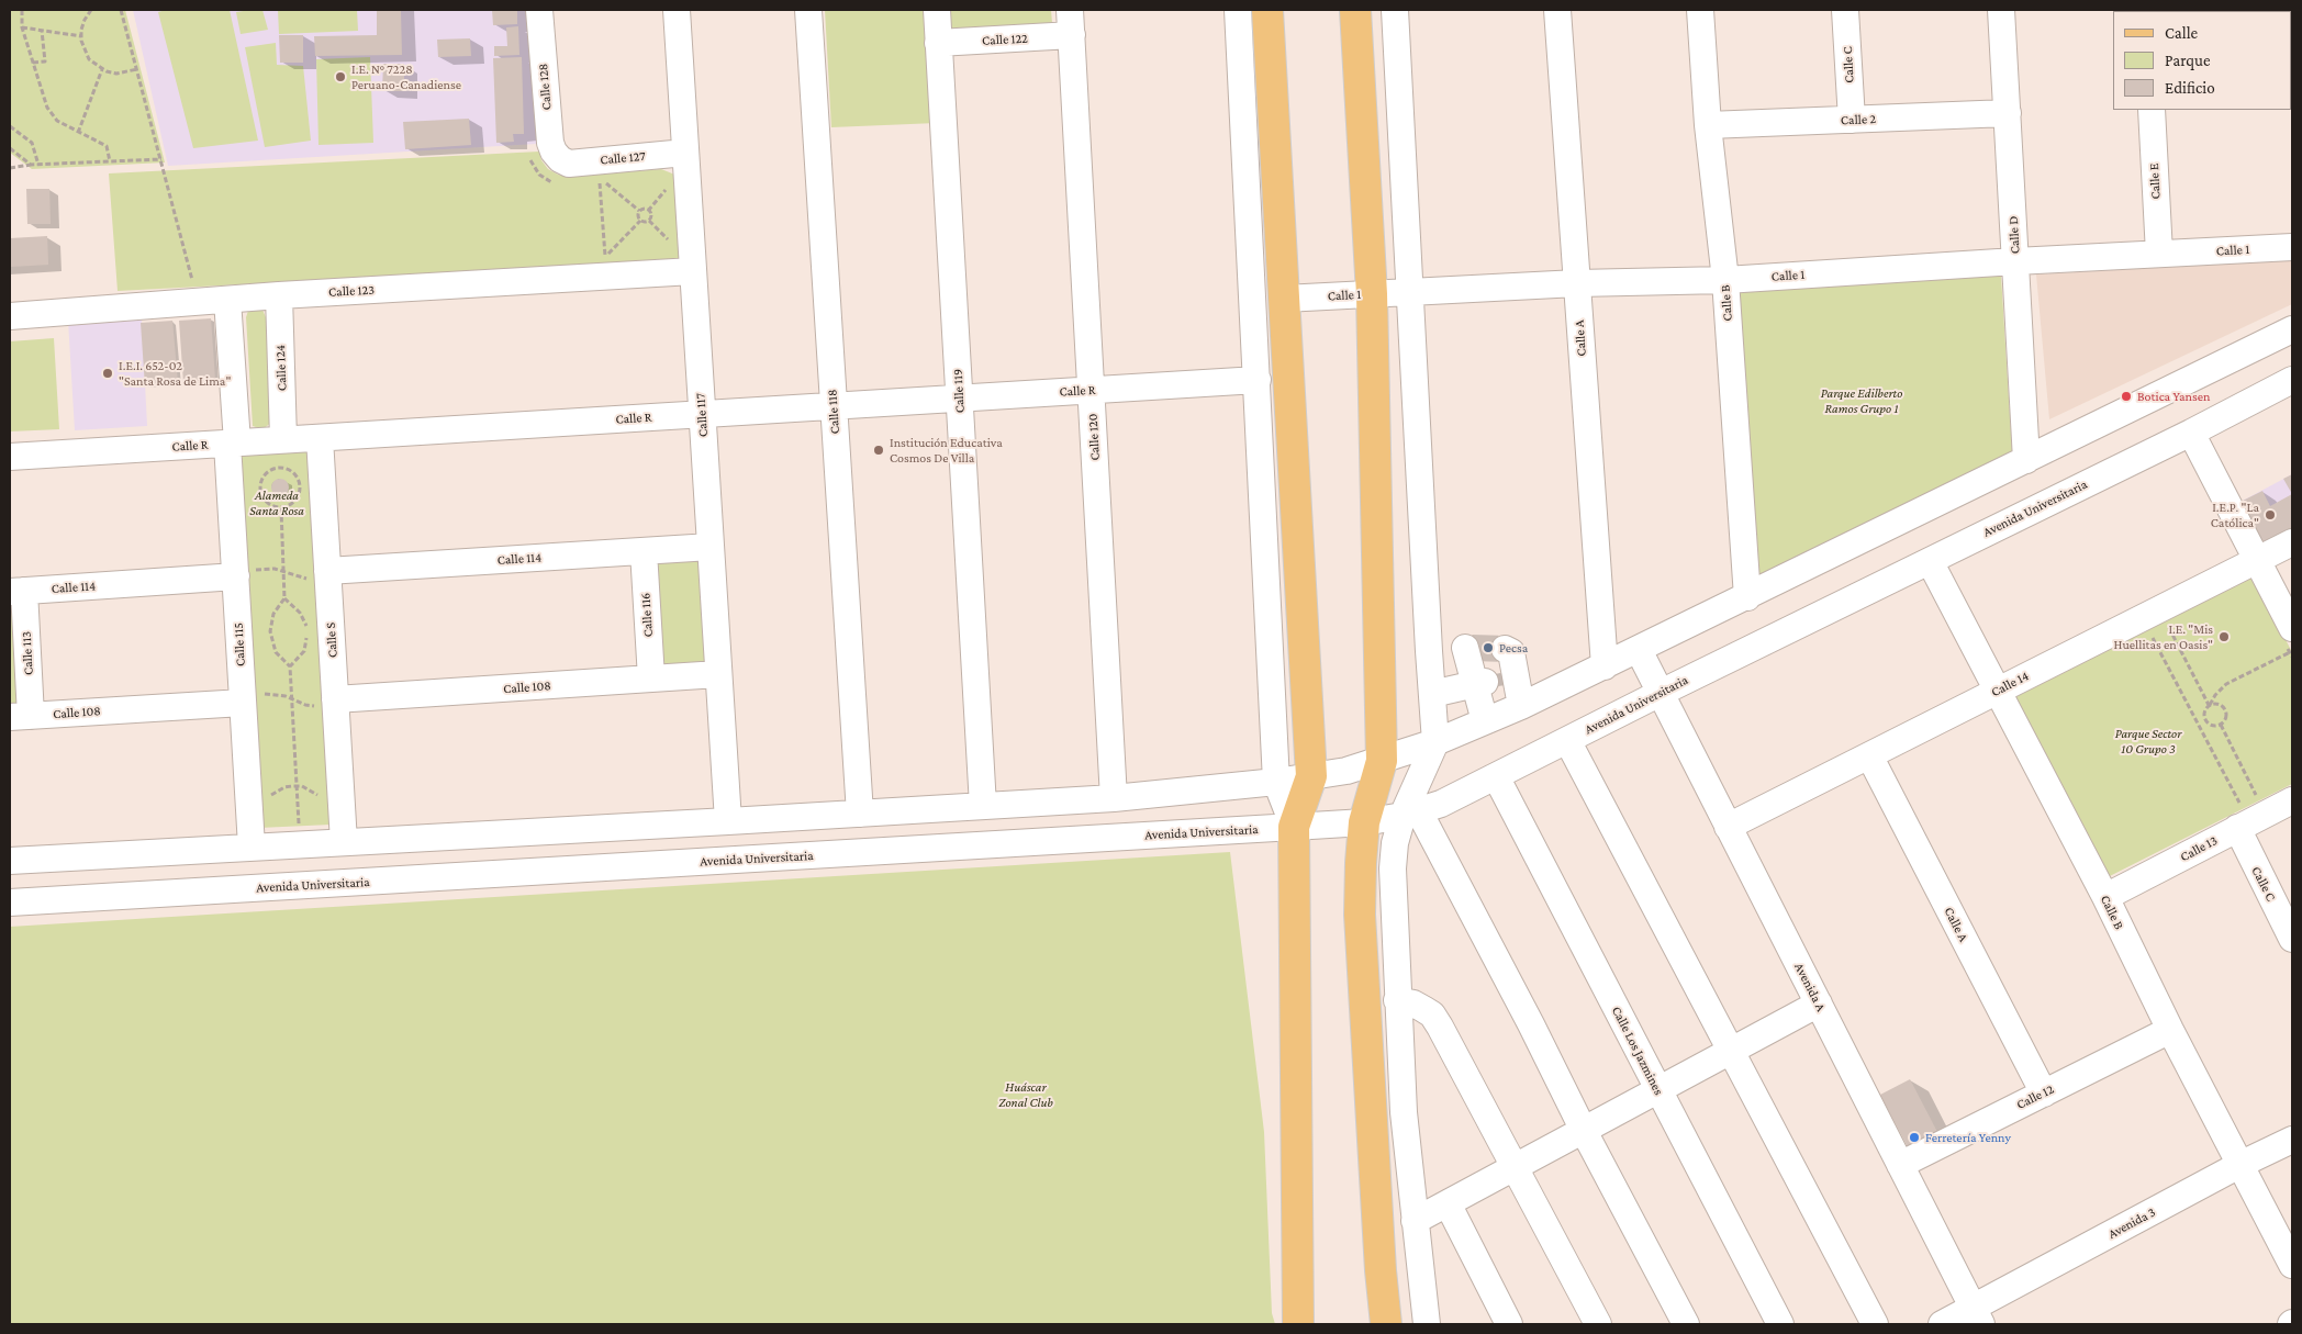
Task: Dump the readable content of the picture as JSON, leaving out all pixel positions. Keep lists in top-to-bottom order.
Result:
{
  "streets": {
    "street": [
      "Calle 122",
      "Calle C",
      "Calle 128",
      "Calle 2",
      "Calle 127",
      "Calle E",
      "Calle D",
      "Calle 1",
      "Calle 123",
      "Calle B",
      "Calle A",
      "Calle 124",
      "Calle 119",
      "Calle R",
      "Calle 118",
      "Calle 117",
      "Calle 120",
      "Avenida Universitaria",
      "Calle 114",
      "Calle 116",
      "Calle S",
      "Calle 115",
      "Calle 113",
      "Calle 14",
      "Calle 108",
      "Calle 13",
      "Avenida A",
      "Calle Los Jazmines",
      "Calle 12",
      "Avenida 3"
    ]
  },
  "crossings": [
    ["Calle 122", "Calle 119"],
    ["Calle 122", "Calle 120"],
    ["Calle C", "Calle 2"],
    ["Calle C", "Calle 13"],
    ["Calle 128", "Calle 127"],
    ["Calle 2", "Calle D"],
    ["Calle 2", "Calle B"],
    ["Calle 127", "Calle 117"],
    ["Calle E", "Calle 1"],
    ["Calle D", "Calle 1"],
    ["Calle 1", "Calle B"],
    ["Calle 1", "Calle A"],
    ["Calle 123", "Calle 124"],
    ["Calle 123", "Calle 117"],
    ["Calle 123", "Calle 115"],
    ["Calle B", "Avenida Universitaria"],
    ["Calle B", "Calle 14"],
    ["Calle B", "Calle 13"],
    ["Calle B", "Calle 12"],
    ["Calle B", "Avenida 3"],
    ["Calle A", "Calle 14"],
    ["Calle A", "Calle 12"],
    ["Calle 124", "Calle R"],
    ["Calle 119", "Calle R"],
    ["Calle R", "Calle 118"],
    ["Calle R", "Calle 117"],
    ["Calle R", "Calle 120"],
    ["Calle R", "Calle S"],
    ["Calle R", "Calle 115"],
    ["Calle 117", "Calle 114"],
    ["Calle 117", "Calle 108"],
    ["Avenida Universitaria", "Avenida A"],
    ["Avenida Universitaria", "Calle Los Jazmines"],
    ["Calle 114", "Calle 116"],
    ["Calle 114", "Calle S"],
    ["Calle 114", "Calle 115"],
    ["Calle 114", "Calle 113"],
    ["Calle 116", "Calle 108"],
    ["Calle S", "Calle 108"],
    ["Calle 115", "Calle 108"],
    ["Calle 113", "Calle 108"],
    ["Calle 14", "Avenida A"],
    ["Avenida A", "Calle 12"],
    ["Avenida A", "Avenida 3"]
  ],
  "parks": [
    "Parque Edilberto Ramos Grupo 1",
    "Alameda Santa Rosa",
    "Parque Sector 10 Grupo 3",
    "Huáscar Zonal Club"
  ],
  "places": [
    "I.E. N° 7228 Peruano-Canadiense",
    "I.E.I. 652-02 \"Santa Rosa de Lima\"",
    "Botica Yansen",
    "Institución Educativa Cosmos De Villa",
    "I.E.P. \"La Católica\"",
    "I.E. \"Mis Huellitas en Oasis\"",
    "Pecsa",
    "Ferretería Yenny"
  ],
  "legend": ["Calle", "Parque", "Edificio"]
}
